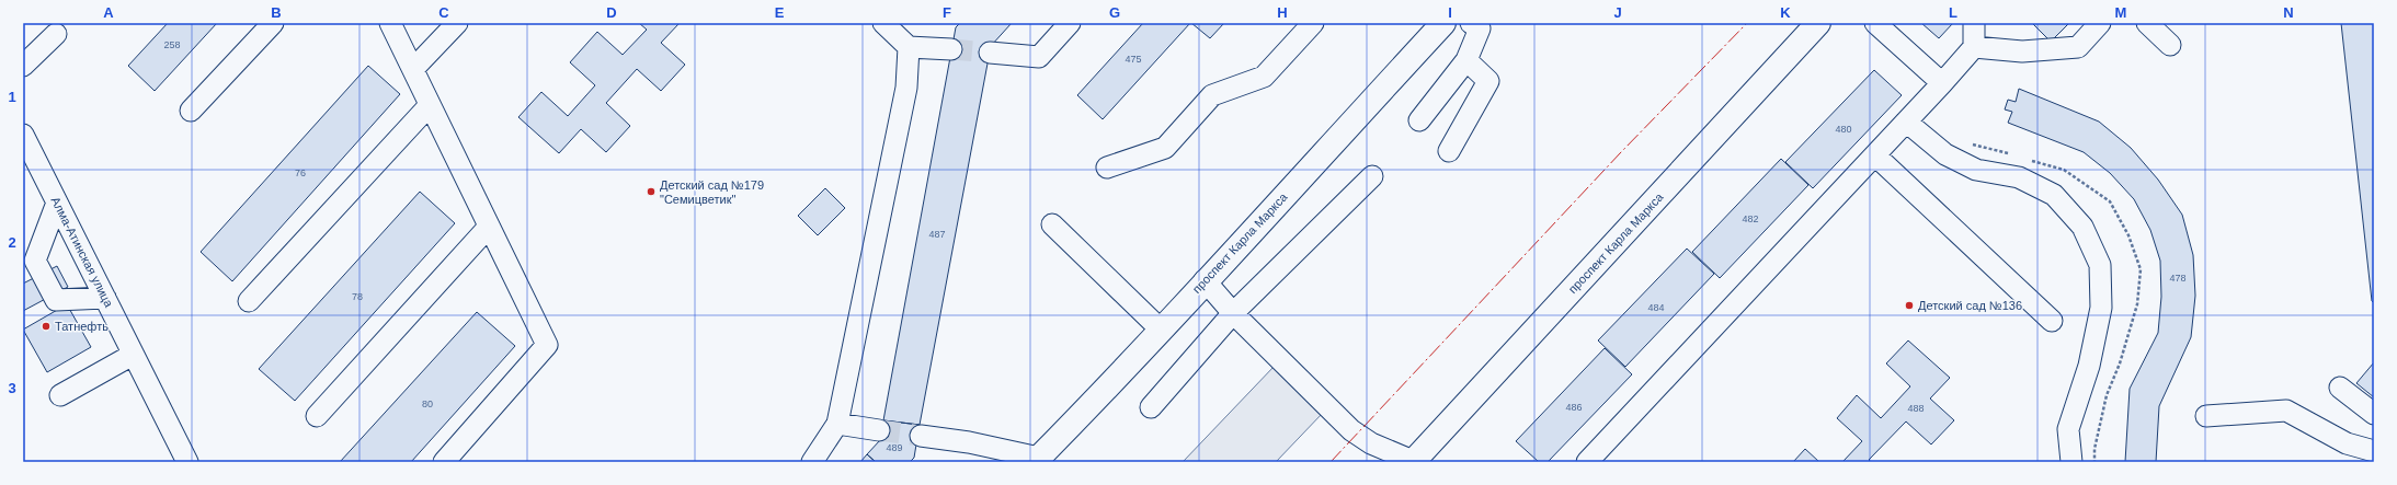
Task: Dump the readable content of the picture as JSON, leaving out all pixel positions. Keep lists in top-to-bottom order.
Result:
{
  "streets": {
    "main road": ["проспект Карла Маркса"],
    "street": ["Алма-Атинская улица"]
  },
  "places": ["Детский сад №179 \"Семицветик\"", "Детский сад №136", "Татнефть"],
  "house_numbers": [
    "258",
    "475",
    "480",
    "76",
    "482",
    "487",
    "478",
    "78",
    "484",
    "80",
    "486",
    "488",
    "489"
  ],
  "grid": {
    "columns": [
      "A",
      "B",
      "C",
      "D",
      "E",
      "F",
      "G",
      "H",
      "I",
      "J",
      "K",
      "L",
      "M",
      "N"
    ],
    "rows": ["1", "2", "3"]
  }
}
